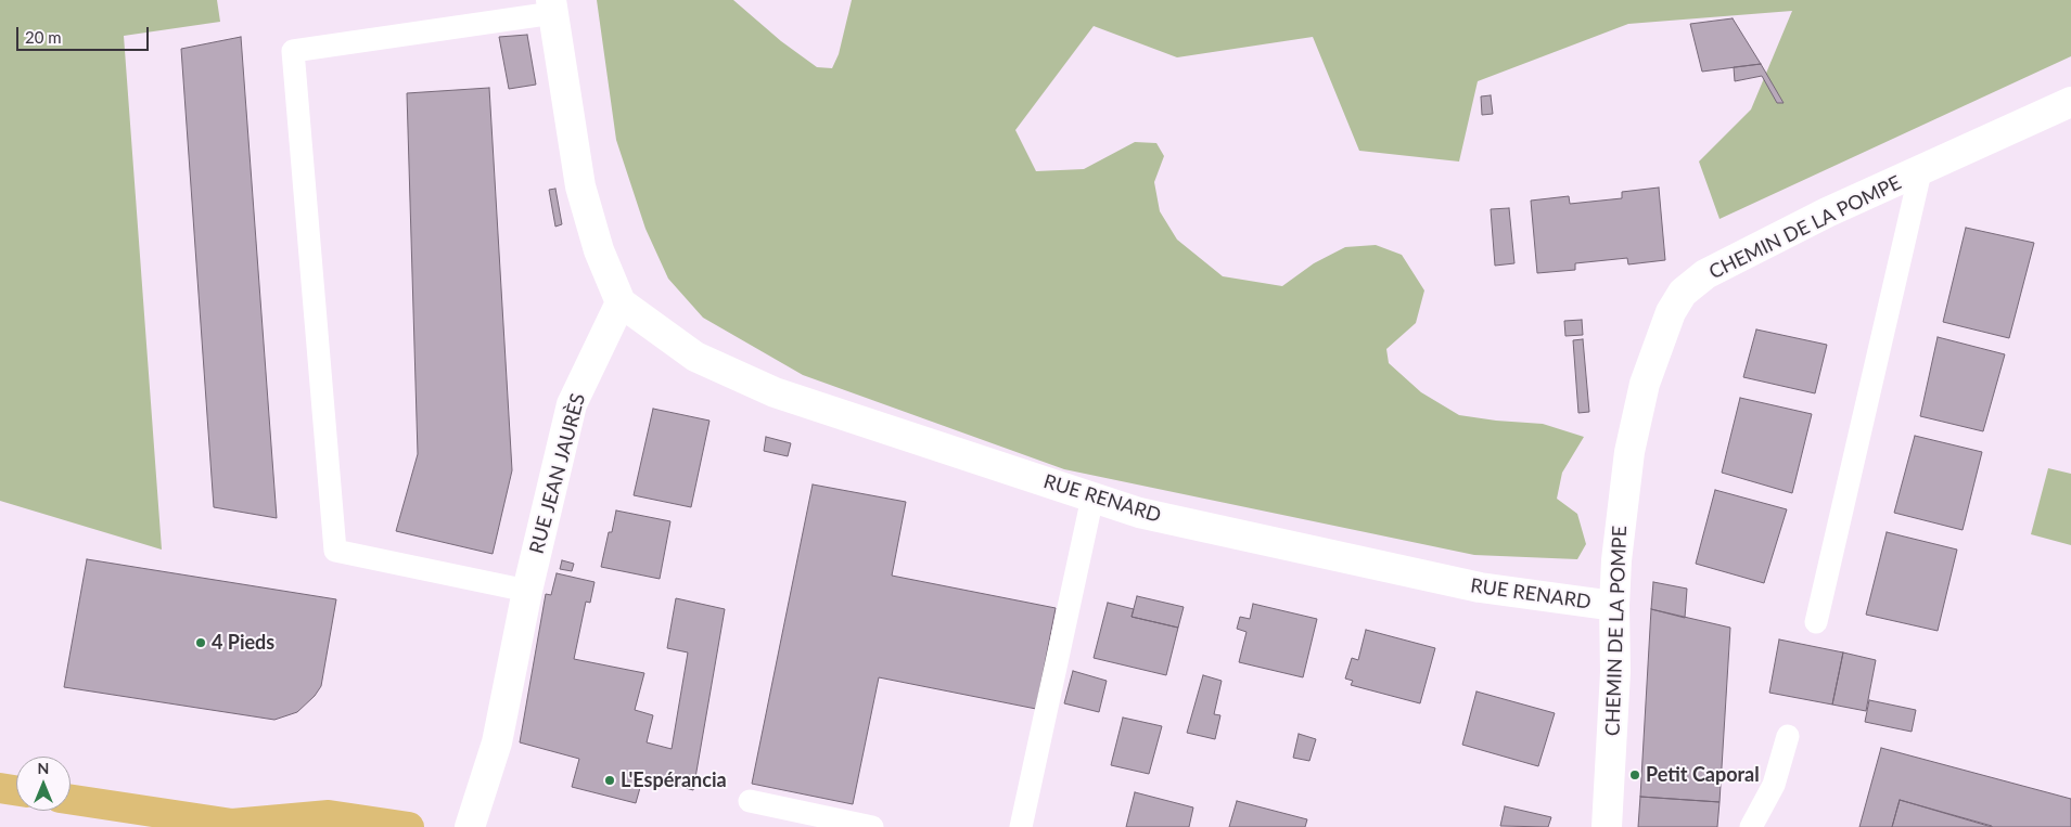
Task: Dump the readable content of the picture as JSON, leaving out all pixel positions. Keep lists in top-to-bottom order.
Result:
{
  "streets": {
    "street": ["CHEMIN DE LA POMPE", "RUE JEAN JAURÈS", "RUE RENARD"]
  },
  "crossings": [
    ["CHEMIN DE LA POMPE", "RUE RENARD"],
    ["RUE JEAN JAURÈS", "RUE RENARD"]
  ],
  "places": ["4 Pieds", "Petit Caporal", "L'Espérancia"],
  "scale_bar": "20 m",
  "north": "top"
}
